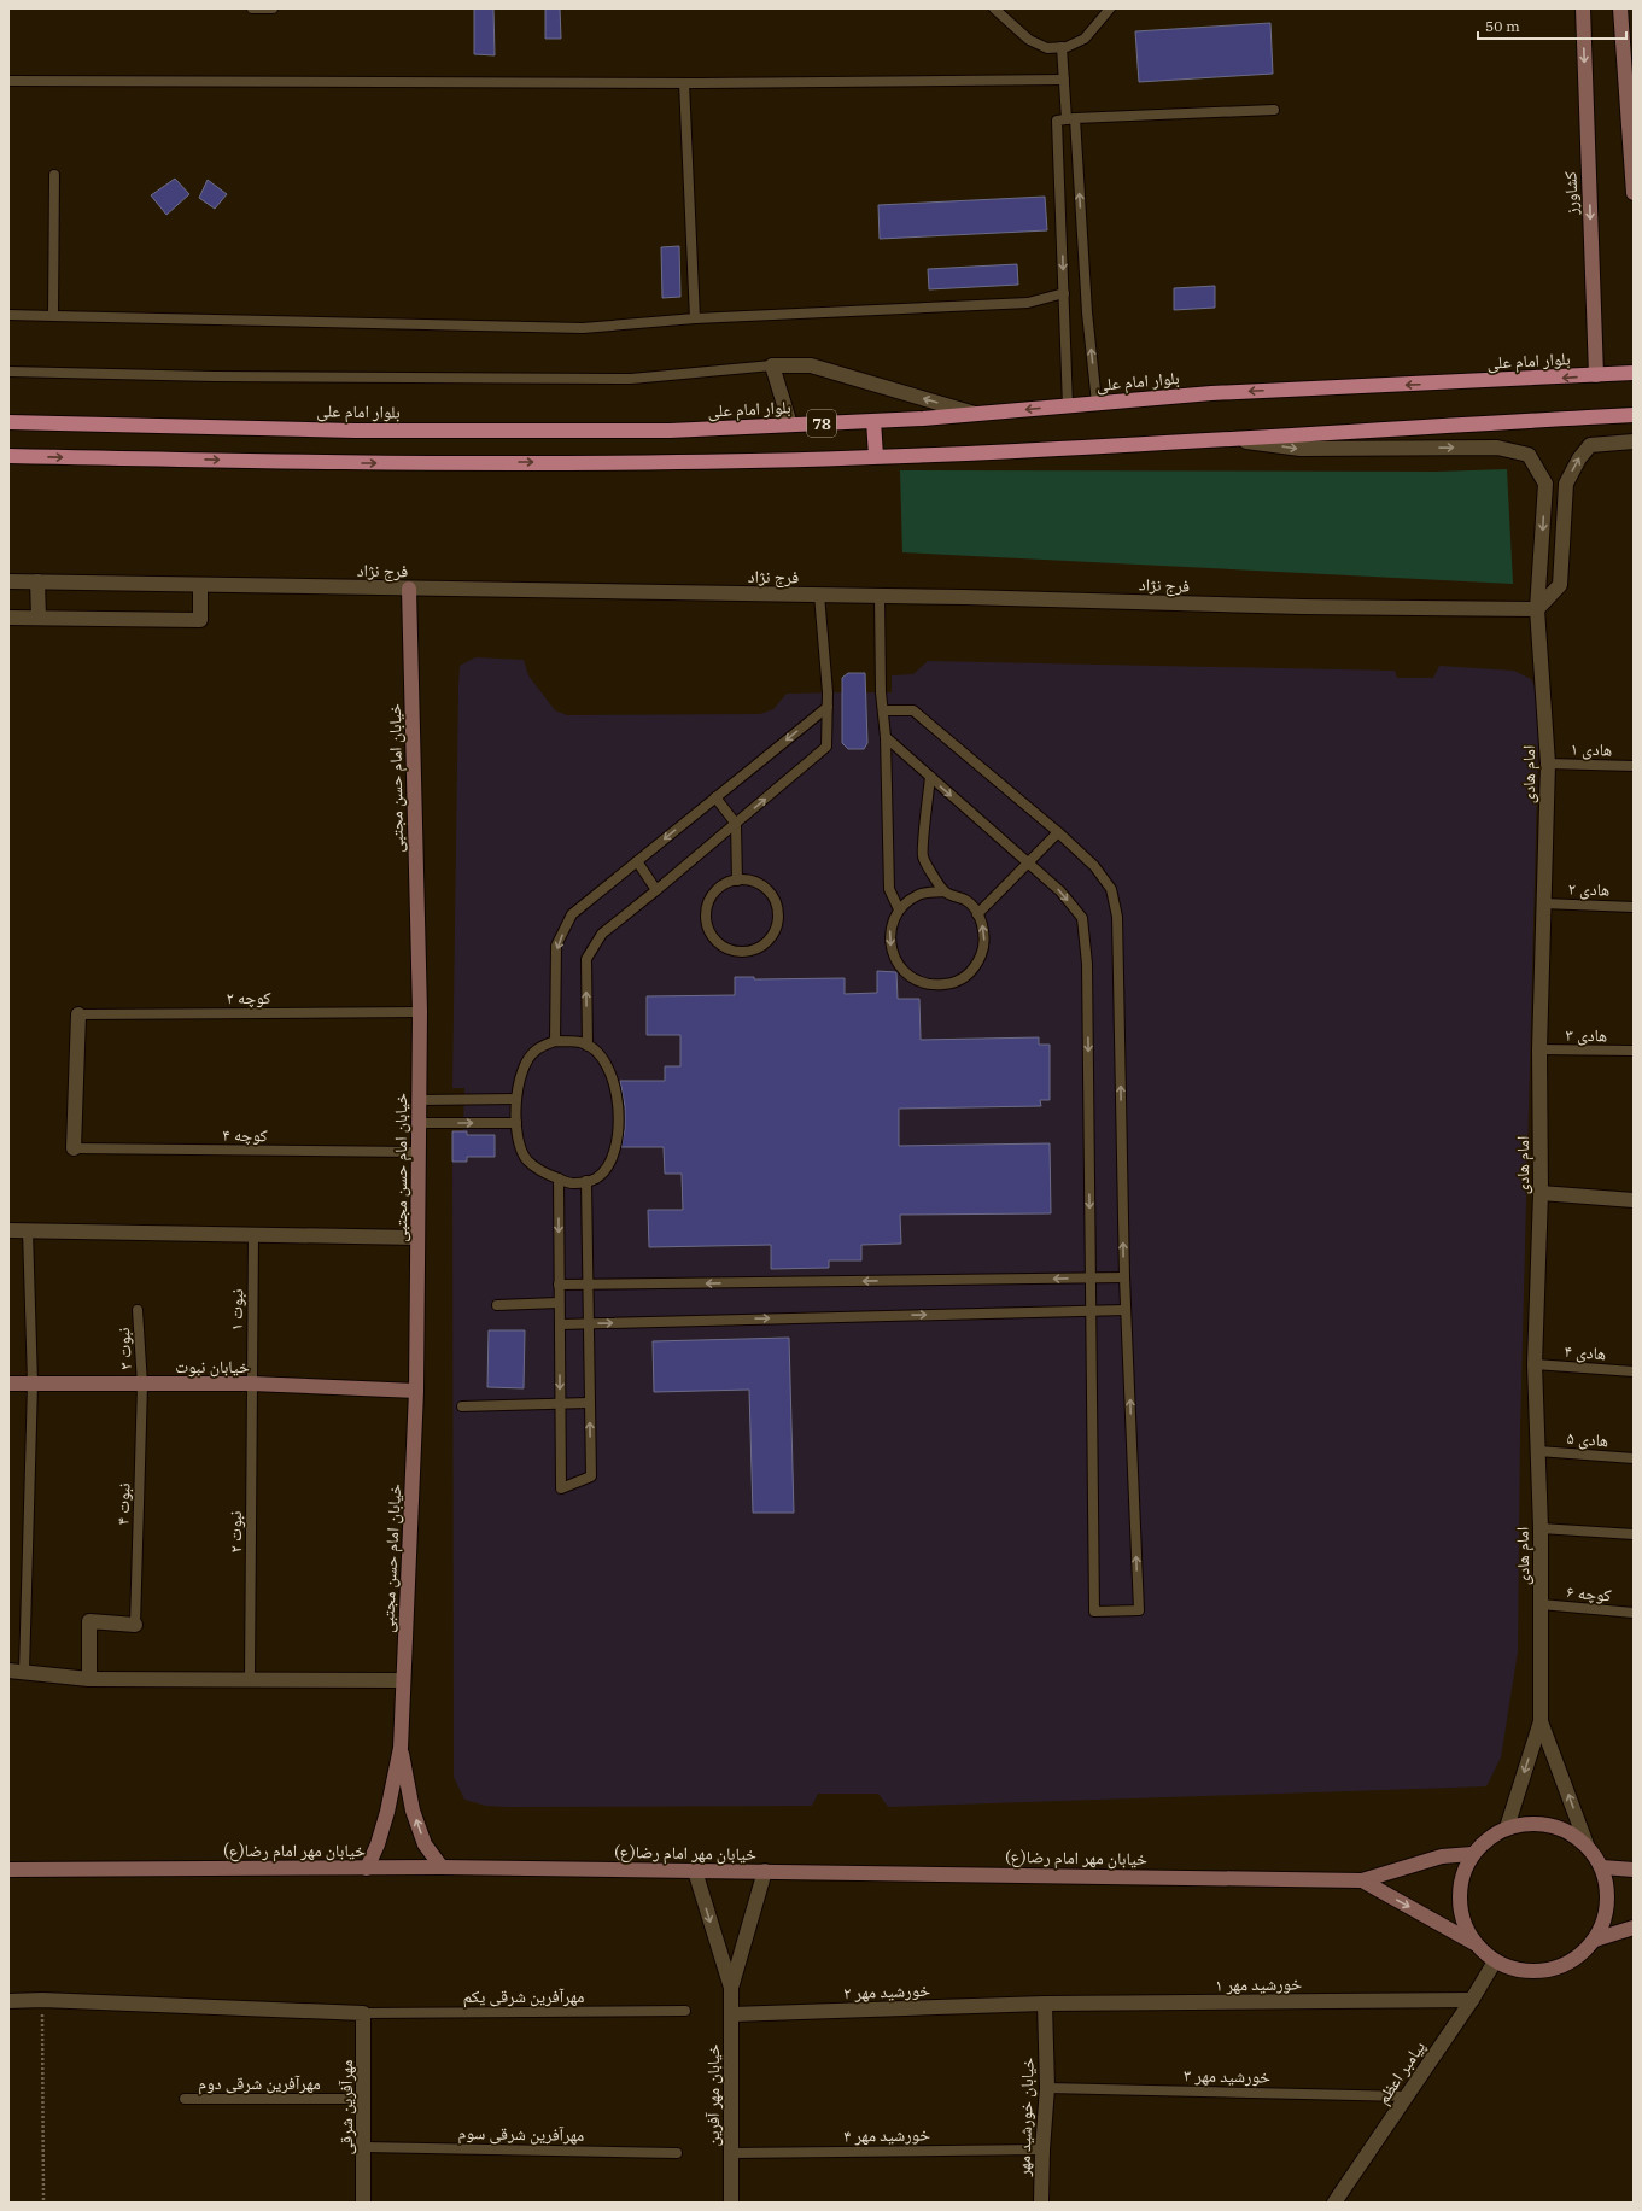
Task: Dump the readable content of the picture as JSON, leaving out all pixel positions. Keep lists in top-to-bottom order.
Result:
{
  "streets": {
    "main road": ["بلوار امام علی", "78"],
    "street": [
      "کشاورز",
      "فرج نژاد",
      "امام هادی",
      "خیابان امام حسن مجتبی",
      "خیابان نبوت",
      "خیابان مهر امام رضا(ع)",
      "خورشید مهر ۱",
      "خورشید مهر ۲",
      "پیامبر اعظم",
      "خیابان مهر آفرین",
      "مهرآفرین شرقی",
      "خیابان خورشید مهر"
    ],
    "lane": [
      "هادی ۱",
      "هادی ۲",
      "کوچه ۲",
      "هادی ۳",
      "کوچه ۴",
      "نبوت ۱",
      "نبوت ۳",
      "هادی ۴",
      "هادی ۵",
      "نبوت ۴",
      "نبوت ۲",
      "کوچه ۶",
      "مهرآفرین شرقی یکم",
      "خورشید مهر ۳",
      "مهرآفرین شرقی دوم",
      "مهرآفرین شرقی سوم",
      "خورشید مهر ۴"
    ]
  },
  "crossings": [
    ["کشاورز", "بلوار امام علی"],
    ["78", "امام هادی"],
    ["فرج نژاد", "امام هادی"],
    ["فرج نژاد", "خیابان امام حسن مجتبی"],
    ["هادی ۱", "امام هادی"],
    ["امام هادی", "هادی ۲"],
    ["امام هادی", "هادی ۳"],
    ["امام هادی", "هادی ۴"],
    ["امام هادی", "هادی ۵"],
    ["امام هادی", "کوچه ۶"],
    ["خیابان امام حسن مجتبی", "کوچه ۲"],
    ["خیابان امام حسن مجتبی", "کوچه ۴"],
    ["خیابان امام حسن مجتبی", "خیابان نبوت"],
    ["خیابان امام حسن مجتبی", "خیابان مهر امام رضا(ع)"],
    ["نبوت ۱", "خیابان نبوت"],
    ["نبوت ۱", "نبوت ۲"],
    ["نبوت ۳", "خیابان نبوت"],
    ["نبوت ۳", "نبوت ۴"],
    ["خیابان نبوت", "نبوت ۴"],
    ["خیابان نبوت", "نبوت ۲"],
    ["خیابان مهر امام رضا(ع)", "خیابان مهر آفرین"],
    ["خورشید مهر ۱", "خورشید مهر ۲"],
    ["خورشید مهر ۱", "پیامبر اعظم"],
    ["خورشید مهر ۱", "خیابان خورشید مهر"],
    ["خورشید مهر ۲", "خیابان مهر آفرین"],
    ["خورشید مهر ۲", "خیابان خورشید مهر"],
    ["مهرآفرین شرقی یکم", "مهرآفرین شرقی"],
    ["پیامبر اعظم", "خورشید مهر ۳"],
    ["خورشید مهر ۳", "خیابان خورشید مهر"],
    ["مهرآفرین شرقی دوم", "مهرآفرین شرقی"],
    ["خیابان مهر آفرین", "خورشید مهر ۴"],
    ["مهرآفرین شرقی", "مهرآفرین شرقی سوم"],
    ["خیابان خورشید مهر", "خورشید مهر ۴"]
  ],
  "scale_bar": "50 m"
}
